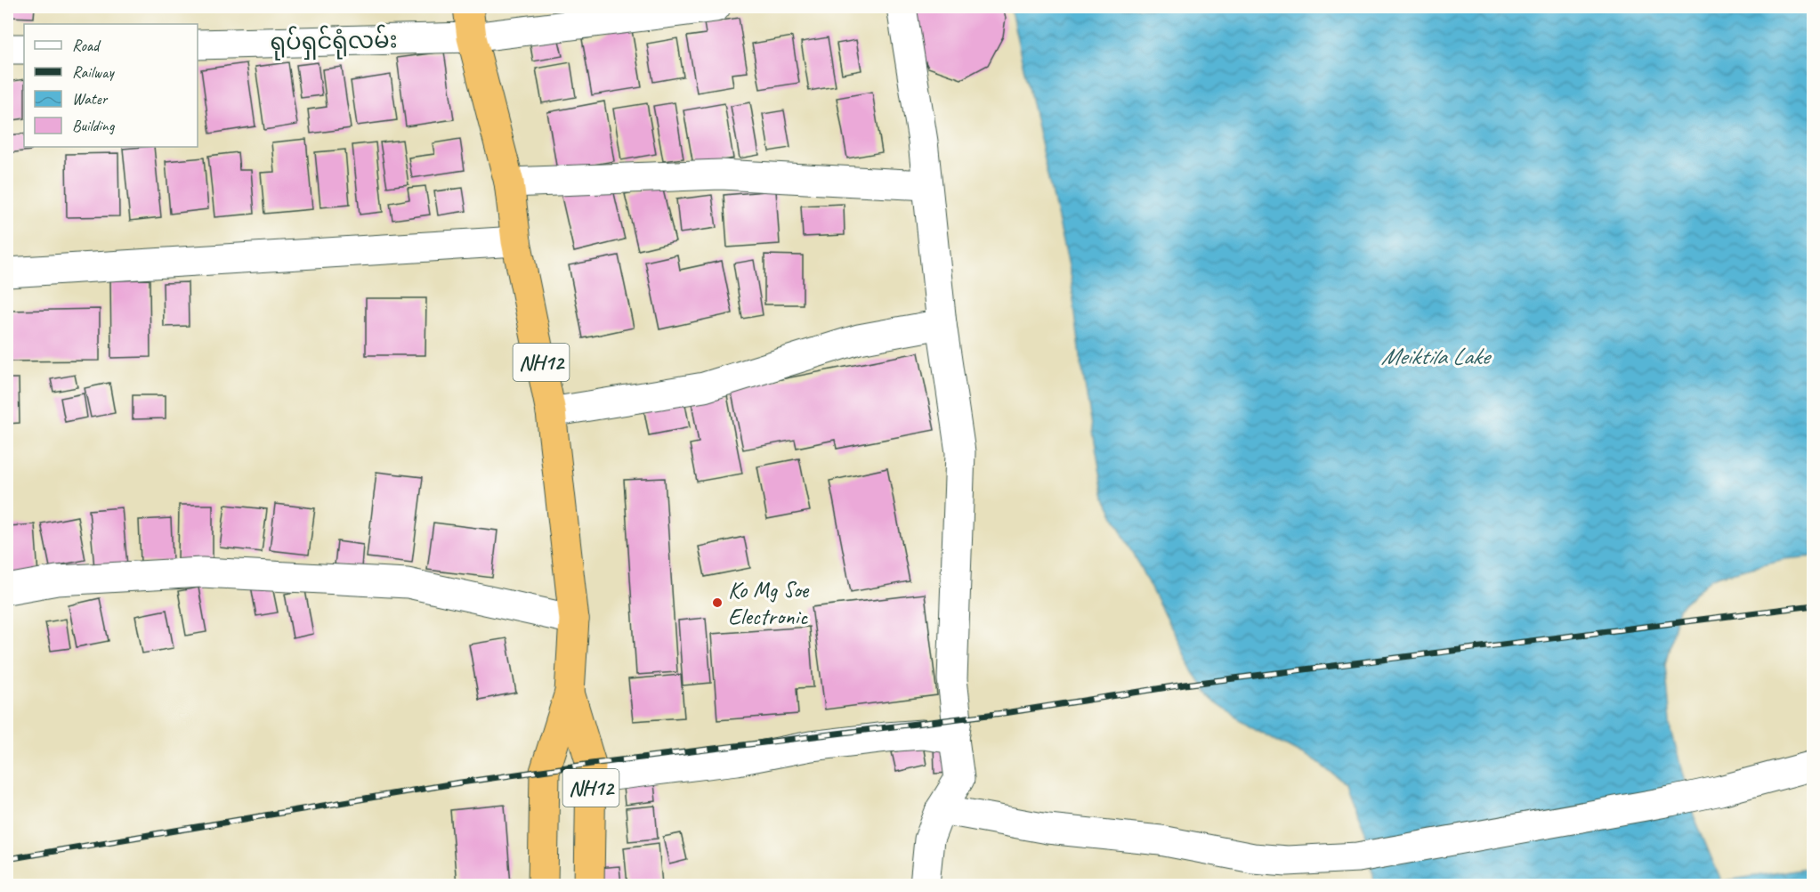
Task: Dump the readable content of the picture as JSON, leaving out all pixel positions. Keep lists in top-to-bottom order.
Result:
{
  "streets": {
    "highway": ["NH12"],
    "street": ["ရုပ်ရှင်ရုံလမ်း"]
  },
  "crossings": [
    ["ရုပ်ရှင်ရုံလမ်း", "NH12"]
  ],
  "water": ["Meiktila Lake"],
  "places": ["Ko Mg Soe Electronic"],
  "legend": [
    "Road",
    "Railway",
    "Water",
    "Building"
  ]
}
